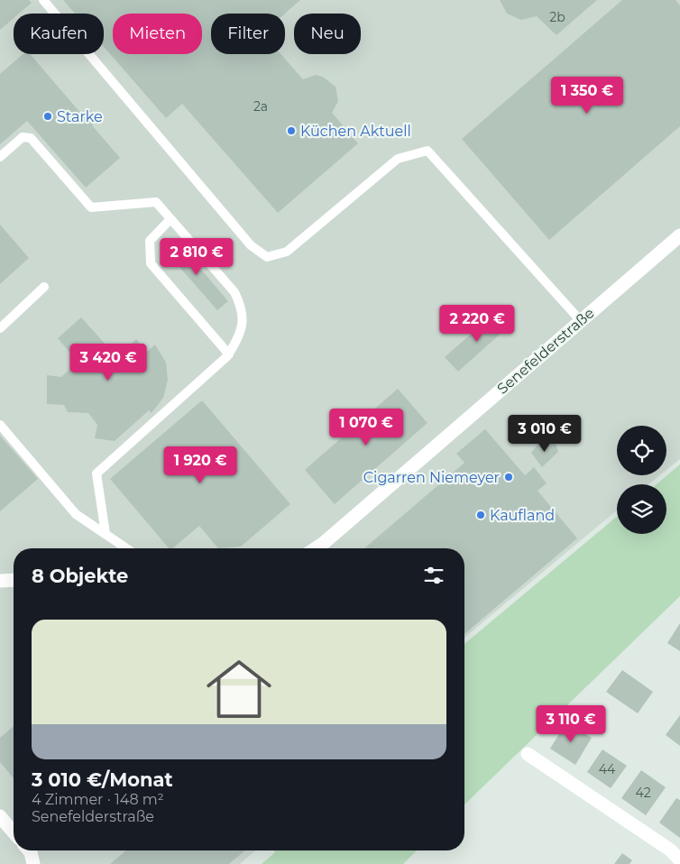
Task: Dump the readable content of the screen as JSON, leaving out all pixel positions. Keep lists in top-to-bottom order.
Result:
{
  "streets": {
    "street": ["Senefelderstraße"]
  },
  "places": [
    "Starke",
    "Küchen Aktuell",
    "Cigarren Niemeyer",
    "Kaufland"
  ],
  "house_numbers": [
    "2b",
    "2a",
    "44",
    "42"
  ],
  "page": {
    "chip": [
      "Kaufen",
      "Mieten",
      "Filter",
      "Neu"
    ],
    "price": [
      "1 350 €",
      "2 810 €",
      "2 220 €",
      "3 420 €",
      "1 070 €",
      "3 010 €",
      "1 920 €",
      "3 110 €"
    ],
    "heading": "8 Objekte",
    "list": [
      {
        "name": "3 010 €/Monat",
        "note": "4 Zimmer · 148 m² · Senefelderstraße"
      }
    ]
  }
}
